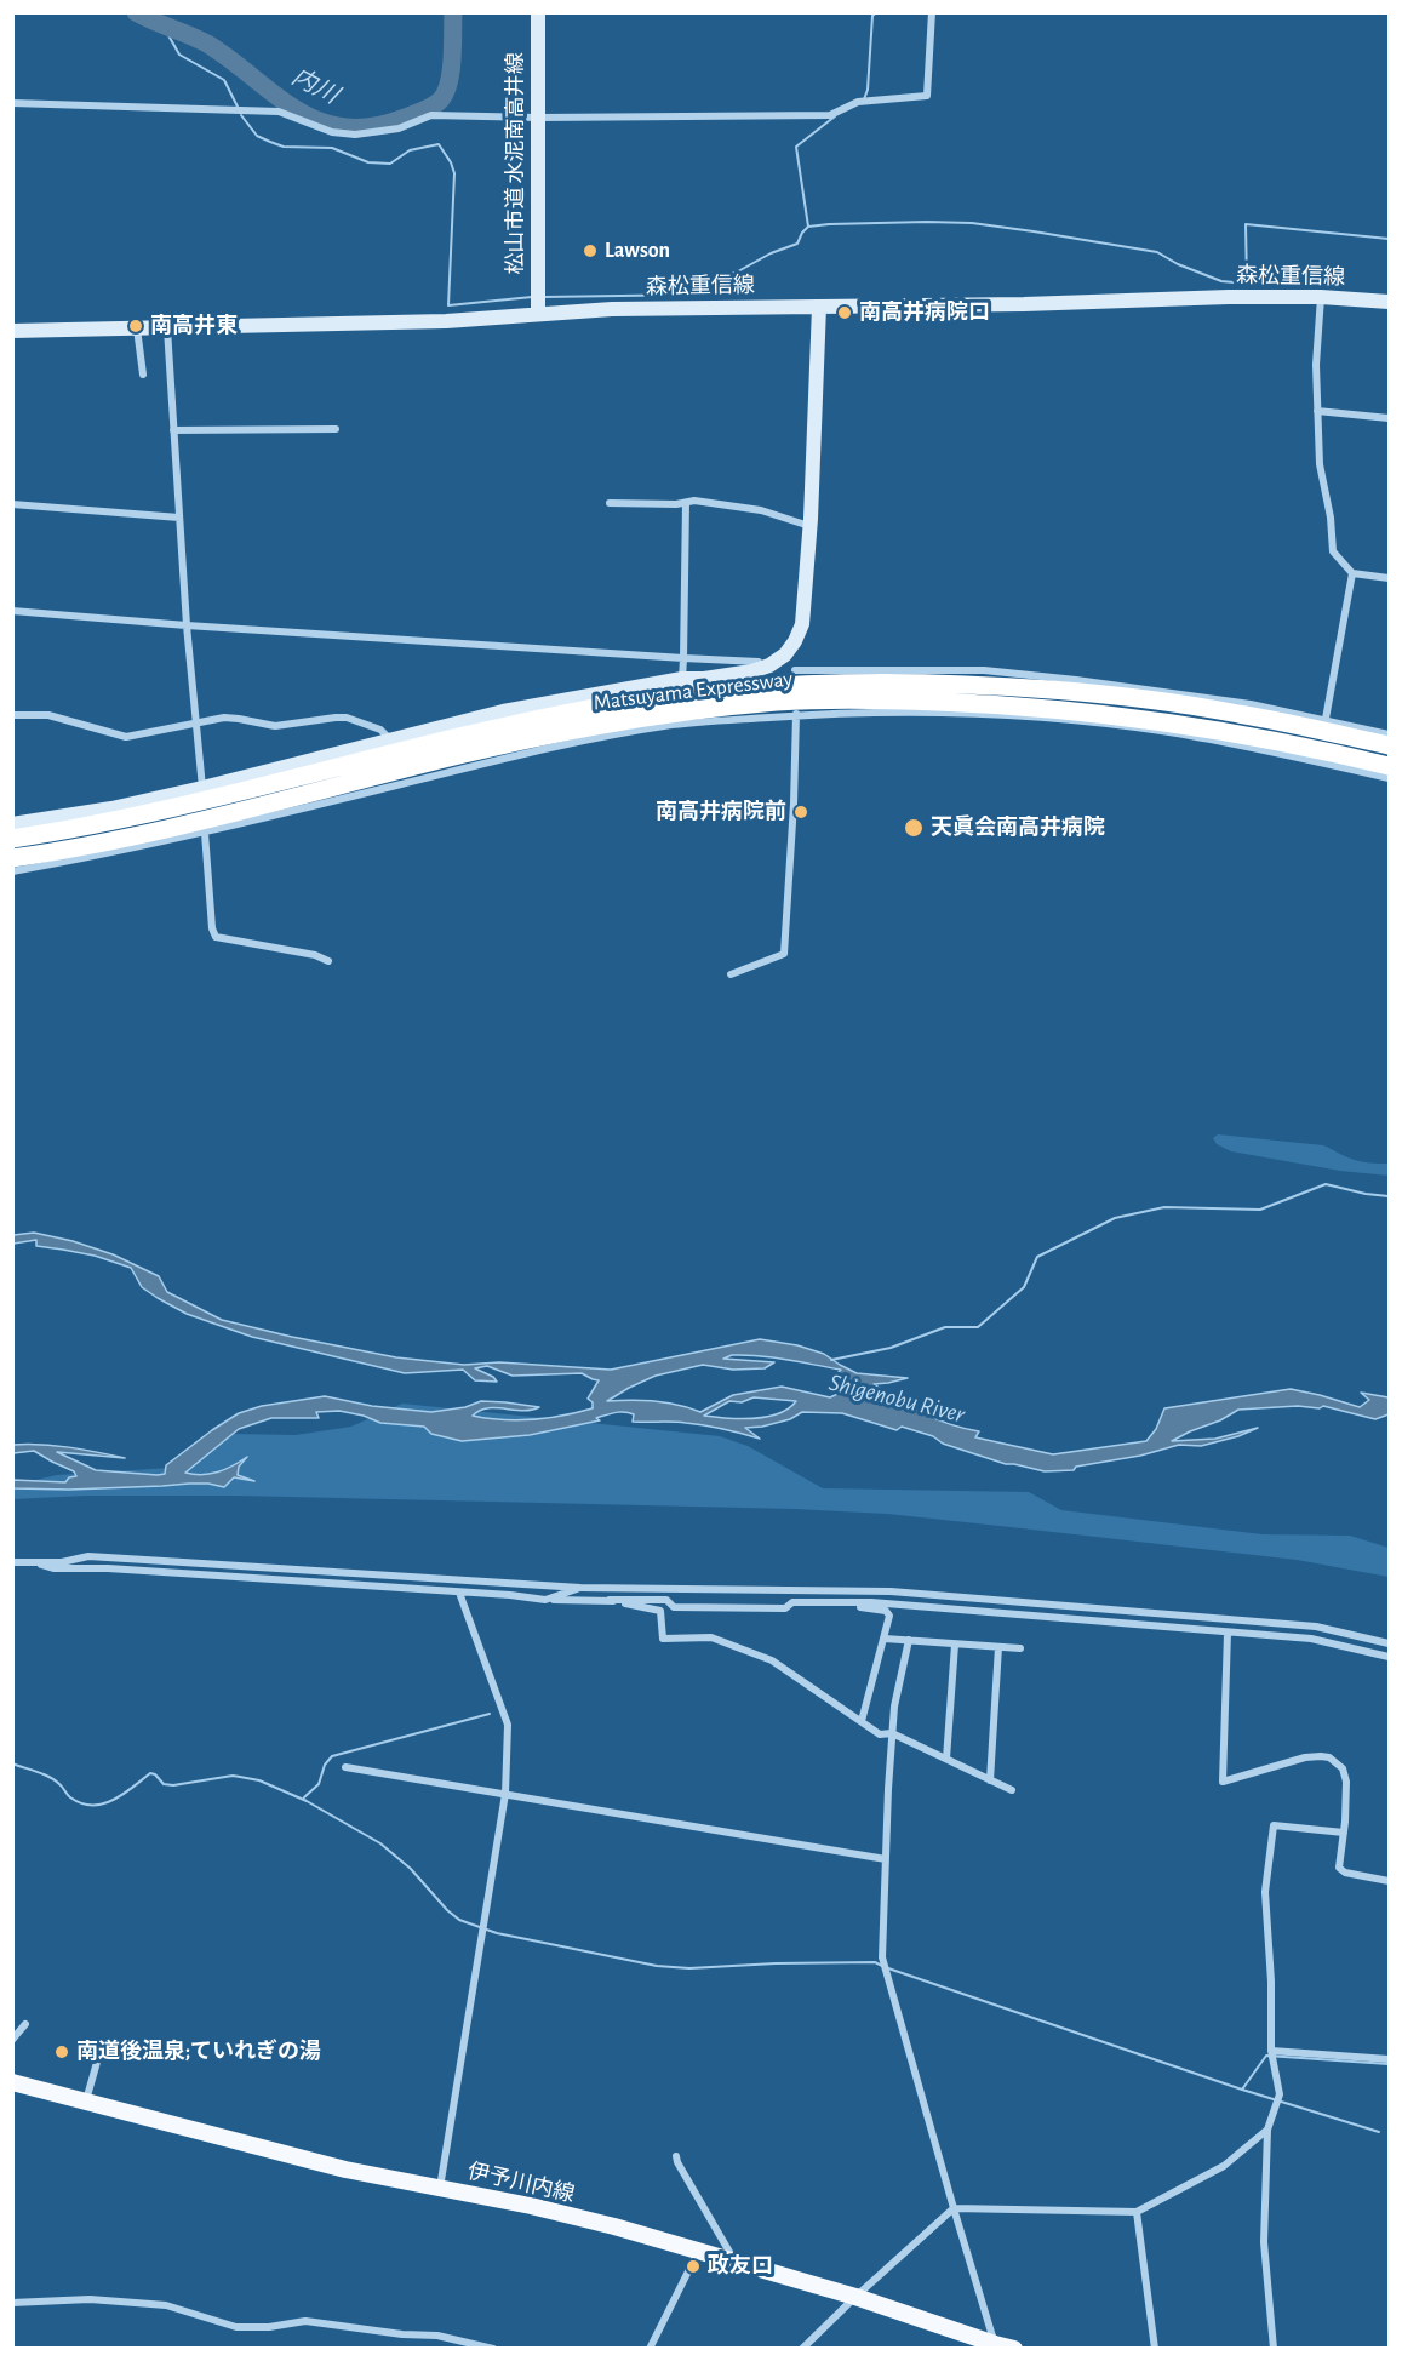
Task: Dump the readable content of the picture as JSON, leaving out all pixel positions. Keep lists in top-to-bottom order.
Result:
{
  "streets": {
    "highway": ["Matsuyama Expressway"],
    "main road": ["伊予川内線"],
    "street": ["松山市道 水泥南高井線", "森松重信線"]
  },
  "crossings": [
    ["松山市道 水泥南高井線", "森松重信線"]
  ],
  "water": ["内川", "Shigenobu River"],
  "places": [
    "Lawson",
    "南高井病院口",
    "南高井東",
    "南高井病院前",
    "天眞会南高井病院",
    "南道後温泉;ていれぎの湯",
    "政友口"
  ]
}
